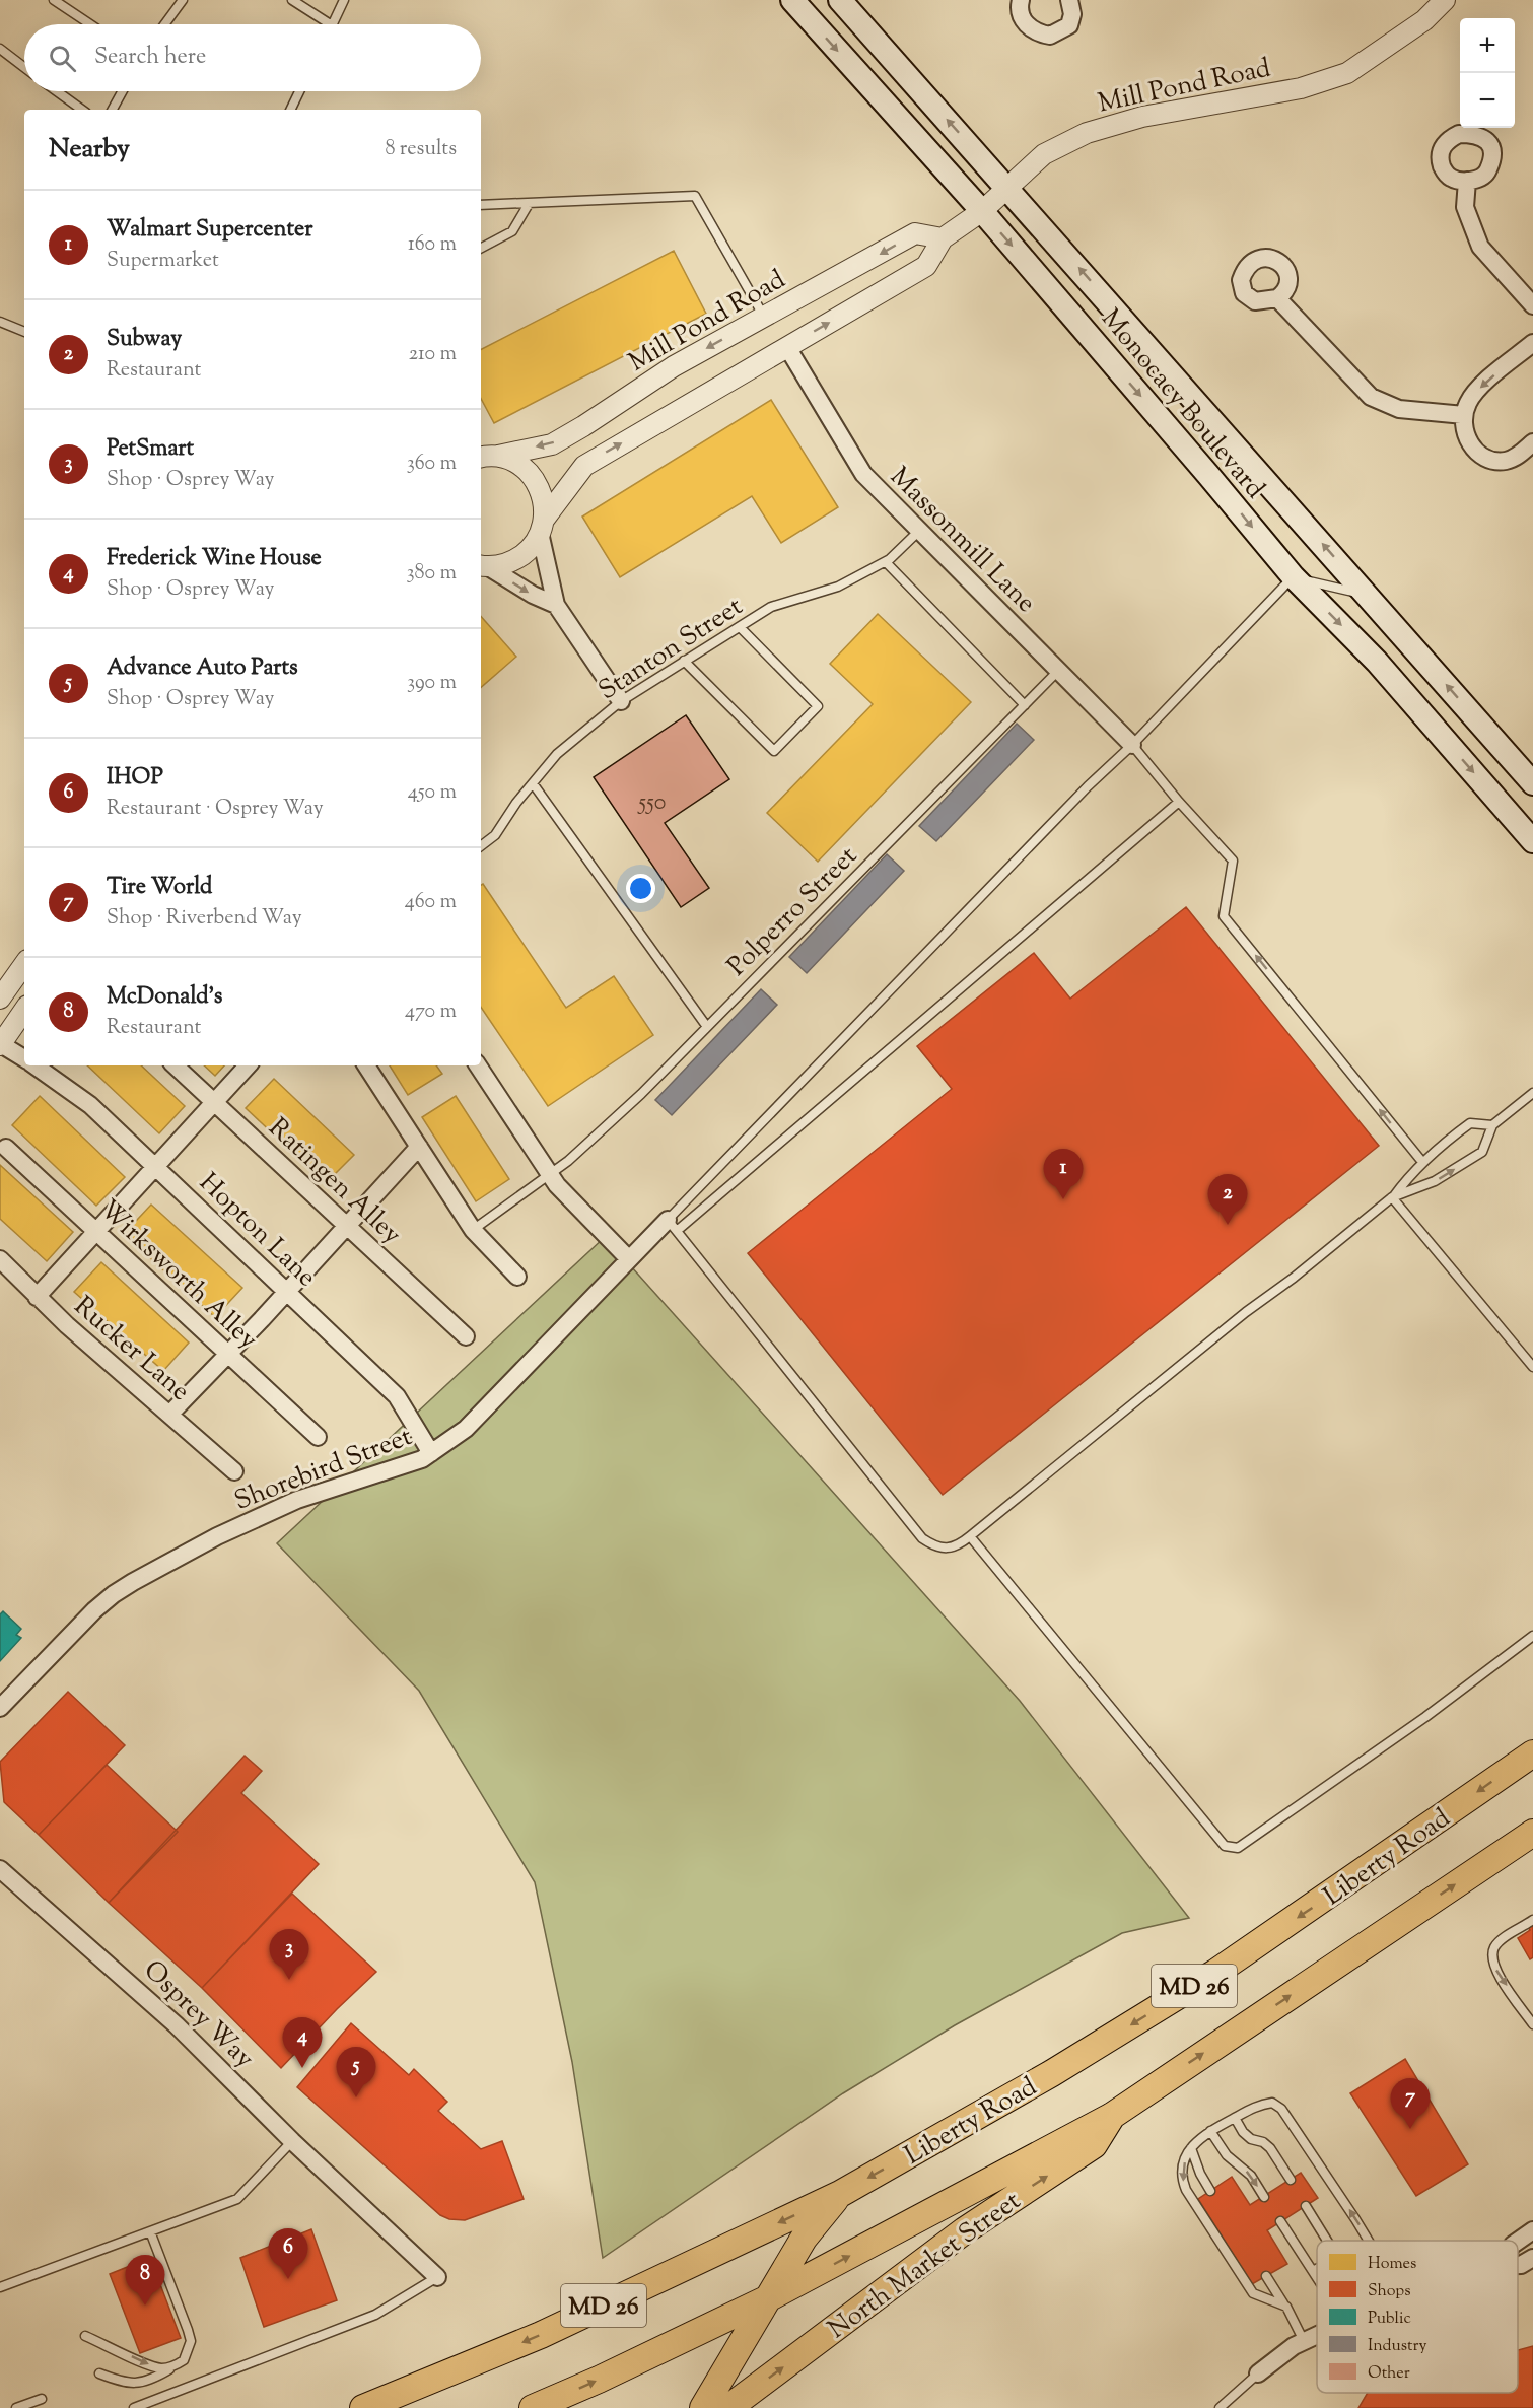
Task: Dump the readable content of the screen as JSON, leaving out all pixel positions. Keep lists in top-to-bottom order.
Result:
{
  "streets": {
    "main road": [
      "Monocacy Boulevard",
      "Liberty Road",
      "MD 26",
      "North Market Street"
    ],
    "street": [
      "Mill Pond Road",
      "Massonmill Lane",
      "Ratingen Alley",
      "Hopton Lane",
      "Wirksworth Alley",
      "Rucker Lane",
      "Shorebird Street",
      "Osprey Way"
    ],
    "lane": ["Stanton Street", "Polperro Street"]
  },
  "crossings": [
    ["Mill Pond Road", "Monocacy Boulevard"],
    ["Mill Pond Road", "Massonmill Lane"],
    ["Massonmill Lane", "Stanton Street"],
    ["Massonmill Lane", "Polperro Street"],
    ["Hopton Lane", "Shorebird Street"],
    ["MD 26", "North Market Street"]
  ],
  "house_numbers": ["550"],
  "legend": [
    "Homes",
    "Shops",
    "Public",
    "Industry",
    "Other"
  ],
  "page": {
    "map_buttons": ["+", "−"],
    "search": "Search here",
    "heading": ["Nearby", "8 results"],
    "list": [
      {
        "mark": "1",
        "name": "Walmart Supercenter",
        "note": "Supermarket",
        "value": "160 m"
      },
      {
        "mark": "2",
        "name": "Subway",
        "note": "Restaurant",
        "value": "210 m"
      },
      {
        "mark": "3",
        "name": "PetSmart",
        "note": "Shop · Osprey Way",
        "value": "360 m"
      },
      {
        "mark": "4",
        "name": "Frederick Wine House",
        "note": "Shop · Osprey Way",
        "value": "380 m"
      },
      {
        "mark": "5",
        "name": "Advance Auto Parts",
        "note": "Shop · Osprey Way",
        "value": "390 m"
      },
      {
        "mark": "6",
        "name": "IHOP",
        "note": "Restaurant · Osprey Way",
        "value": "450 m"
      },
      {
        "mark": "7",
        "name": "Tire World",
        "note": "Shop · Riverbend Way",
        "value": "460 m"
      },
      {
        "mark": "8",
        "name": "McDonald's",
        "note": "Restaurant",
        "value": "470 m"
      }
    ],
    "pins": [
      "1",
      "2",
      "3",
      "4",
      "5",
      "7",
      "6",
      "8"
    ]
  }
}
